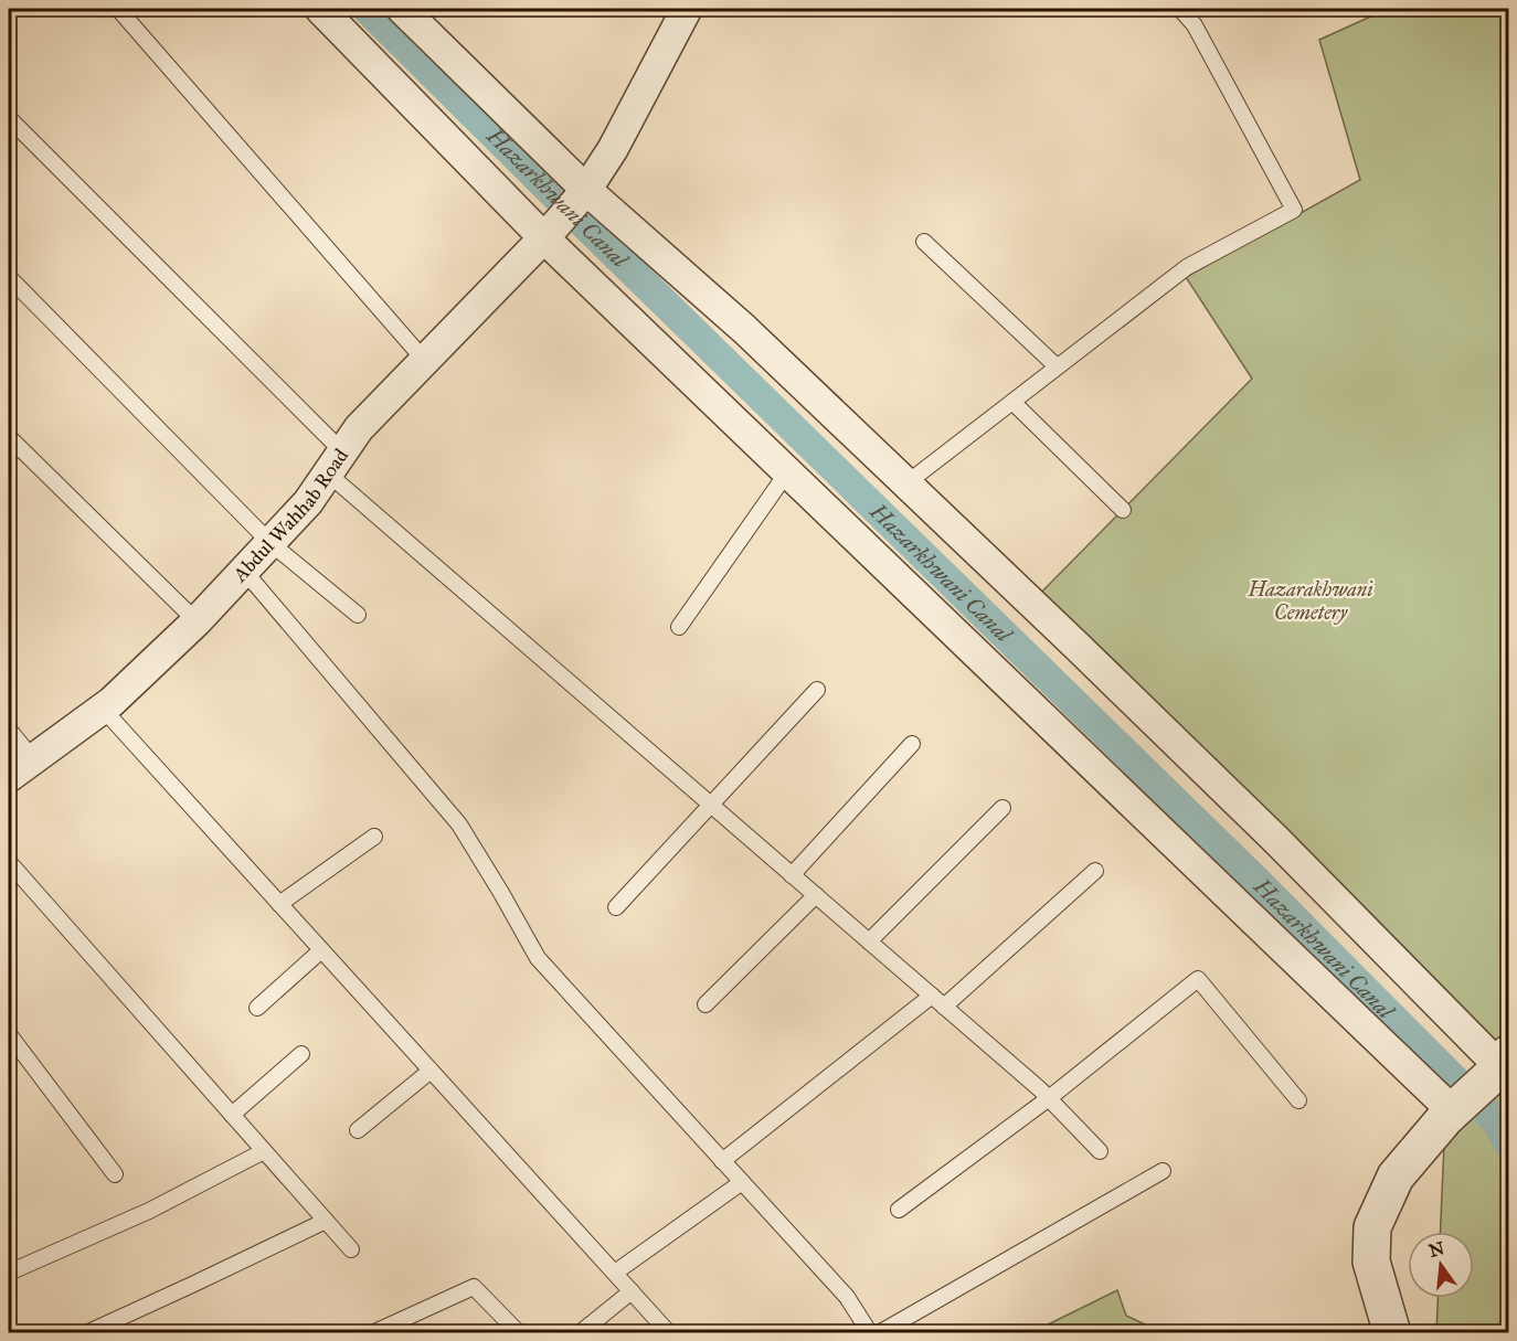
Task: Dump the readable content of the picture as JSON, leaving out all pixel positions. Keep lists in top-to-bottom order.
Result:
{
  "streets": {
    "street": ["Abdul Wahhab Road"]
  },
  "water": ["Hazarkhwani Canal"],
  "parks": ["Hazarakhwani Cemetery"],
  "north": "top"
}
